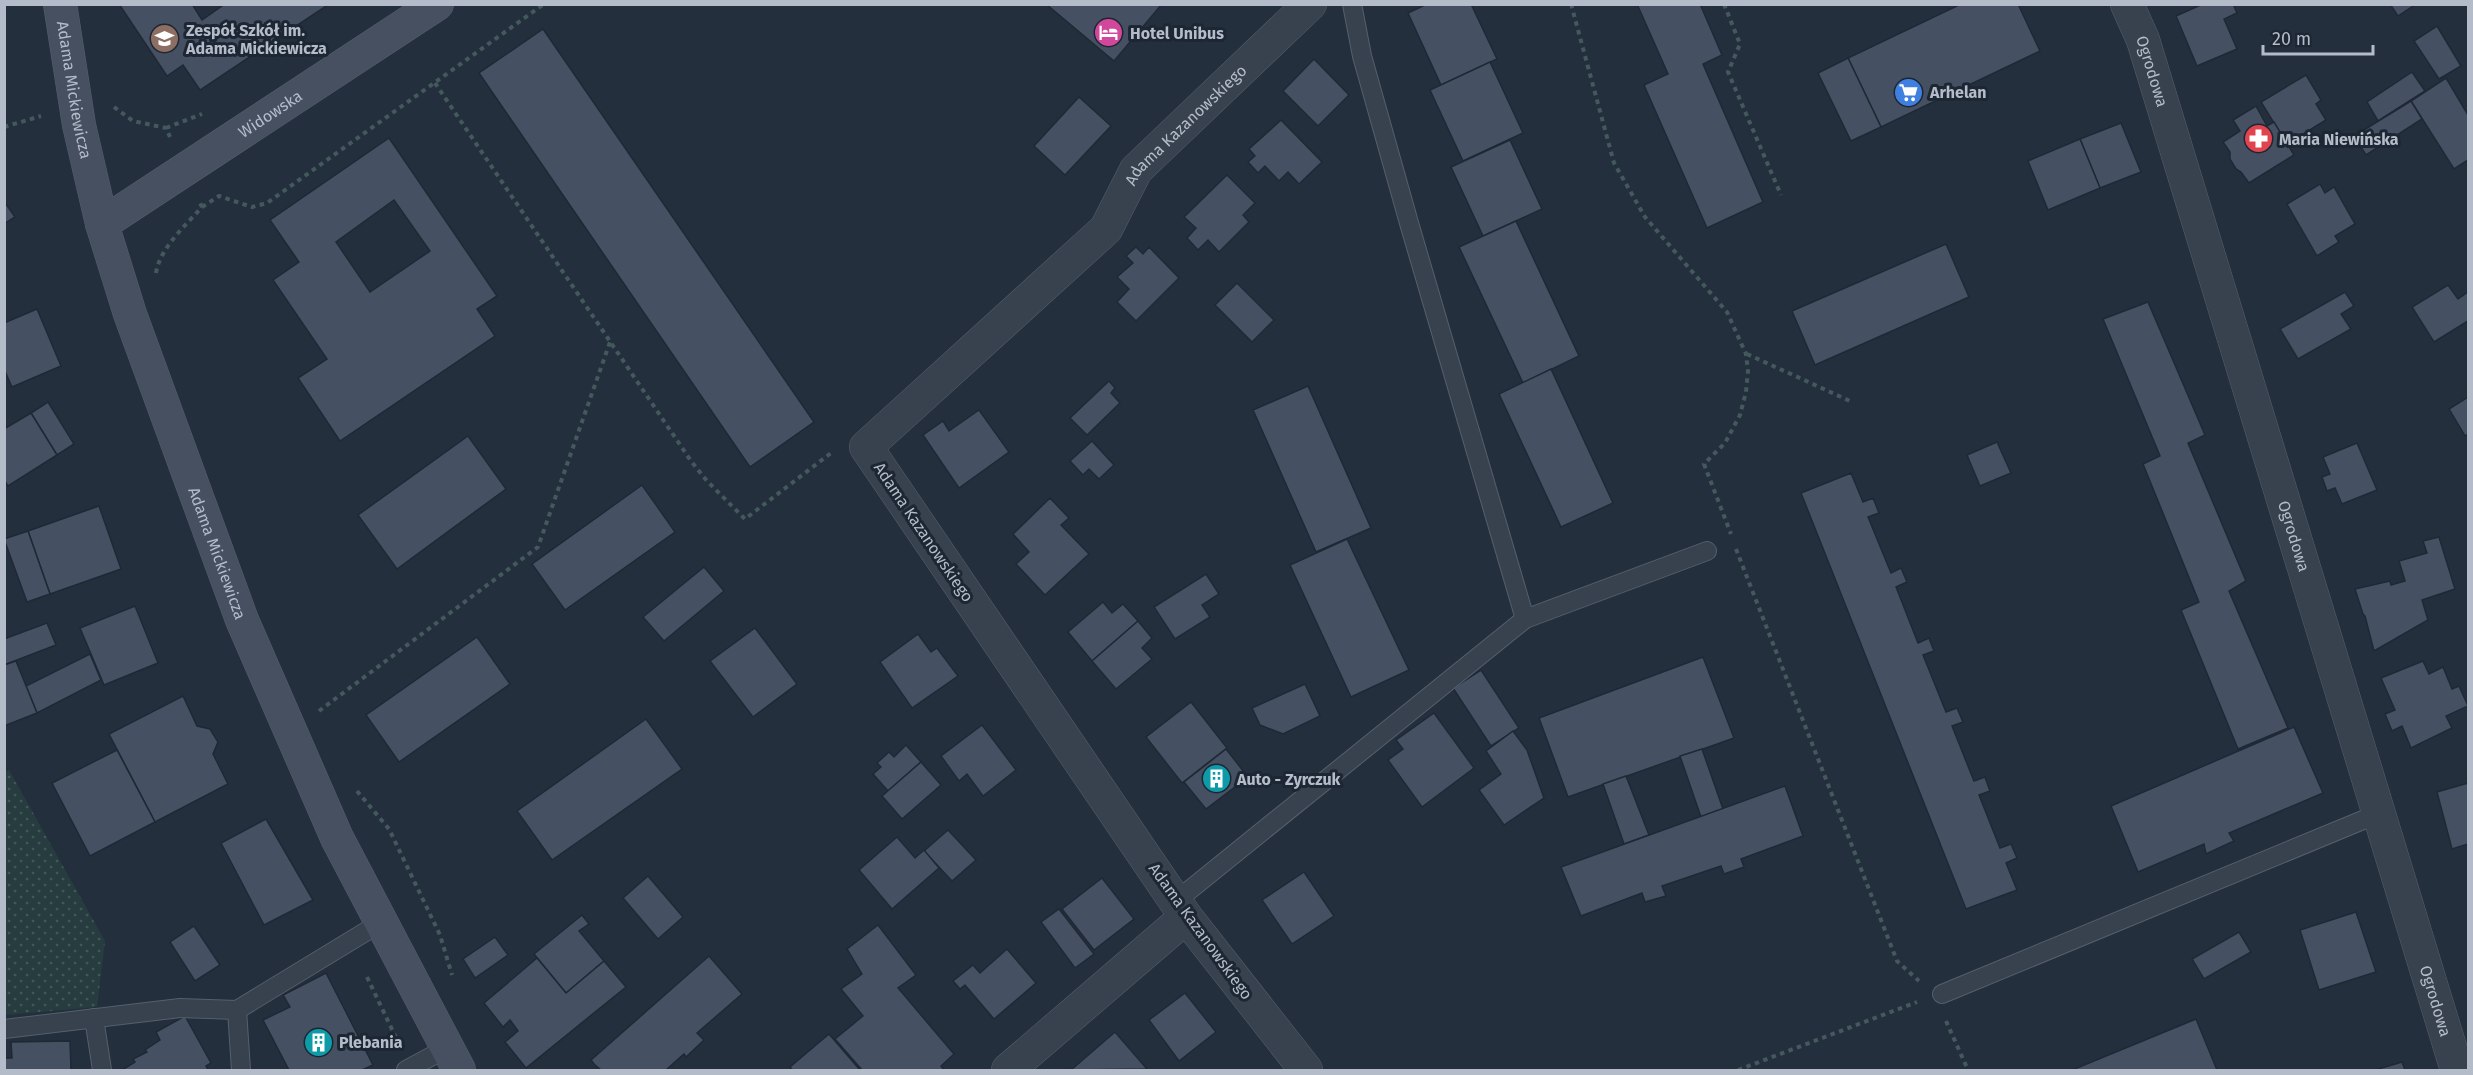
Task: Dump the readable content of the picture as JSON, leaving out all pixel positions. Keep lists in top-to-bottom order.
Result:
{
  "streets": {
    "main road": ["Adama Mickiewicza", "Widowska"],
    "street": ["Ogrodowa", "Adama Kazanowskiego"]
  },
  "crossings": [
    ["Adama Mickiewicza", "Widowska"]
  ],
  "places": {
    "hotel": ["Hotel Unibus"],
    "school or university": ["Zespół Szkół im. Adama Mickiewicza"],
    "supermarket": ["Arhelan"],
    "pharmacy": ["Maria Niewińska"],
    "building": ["Auto - Zyrczuk", "Plebania"]
  },
  "scale_bar": "20 m"
}
